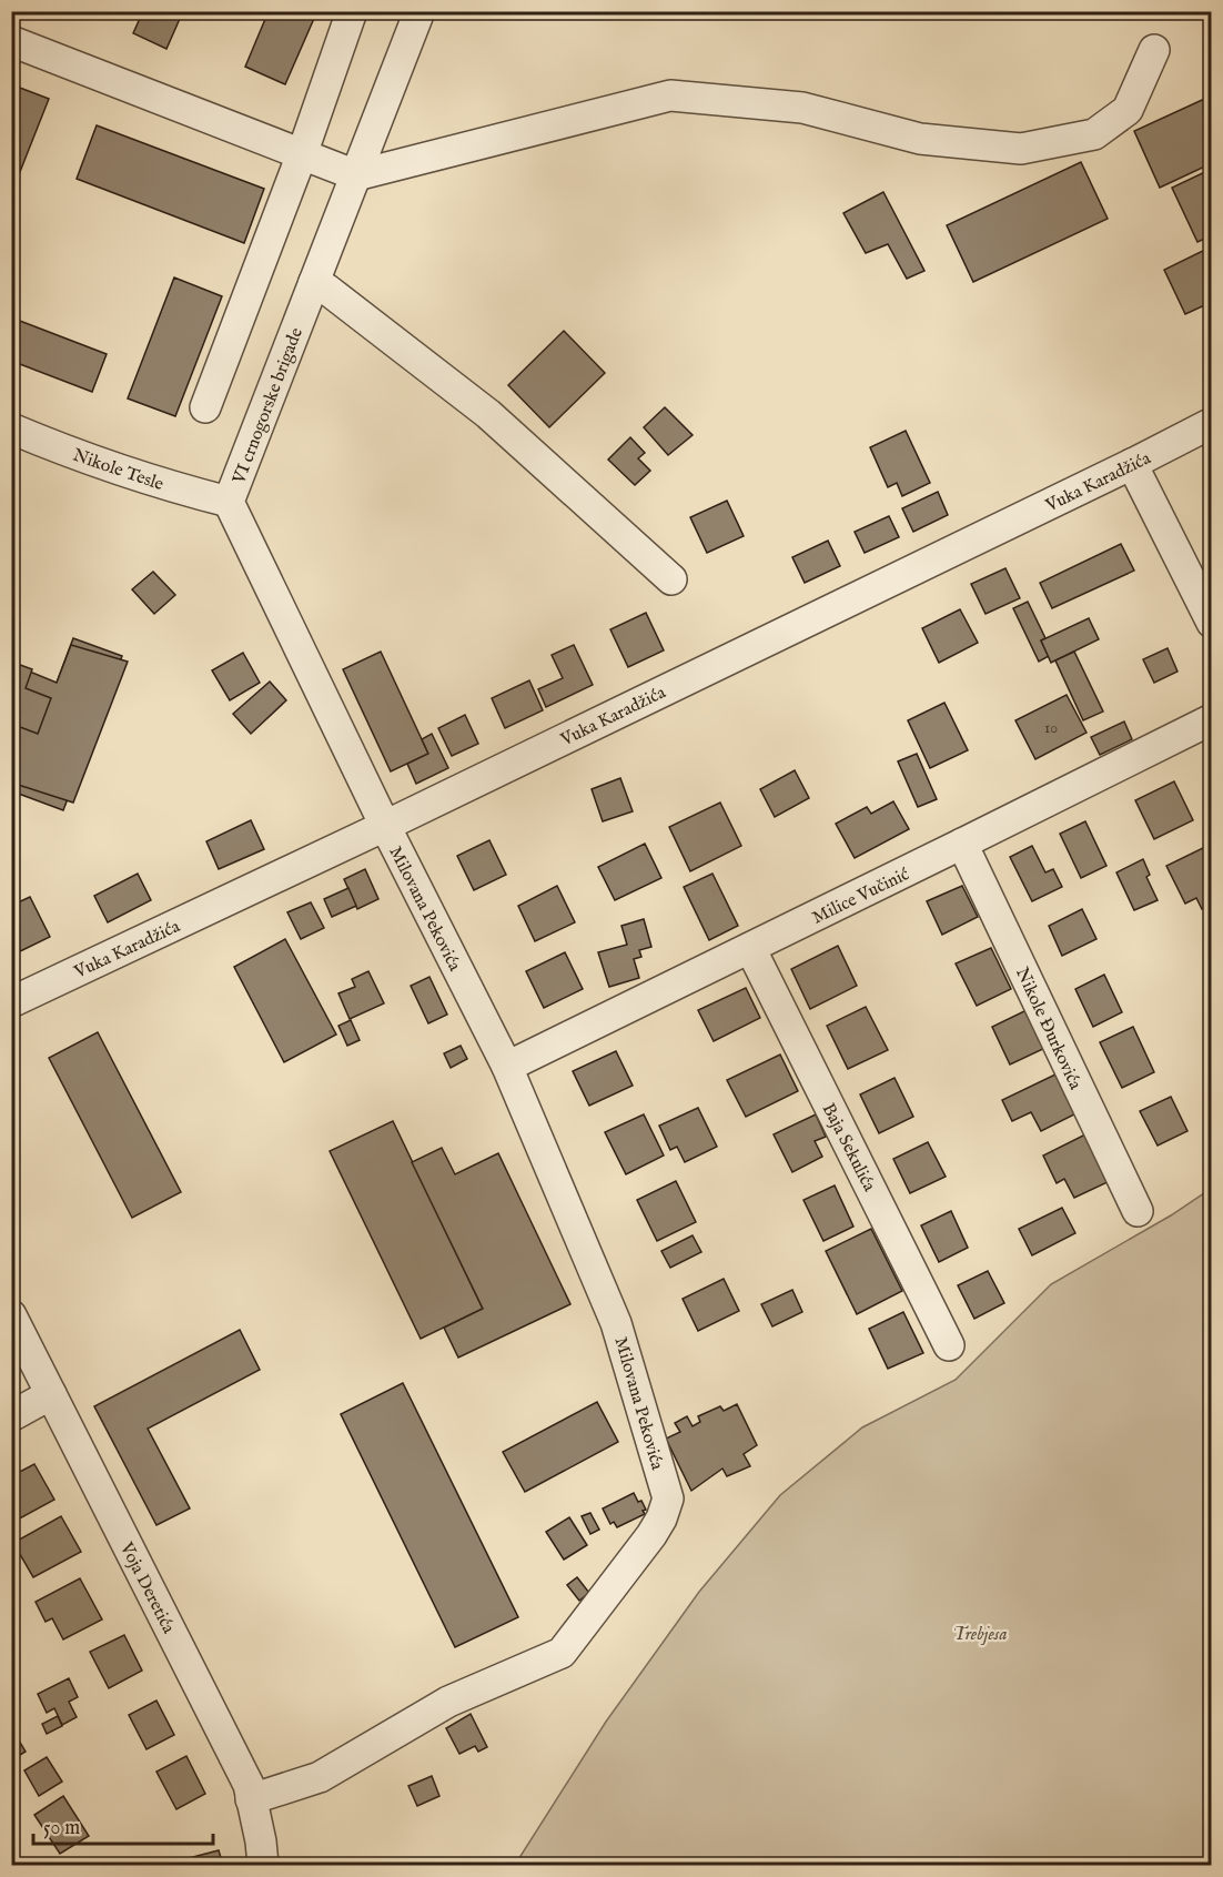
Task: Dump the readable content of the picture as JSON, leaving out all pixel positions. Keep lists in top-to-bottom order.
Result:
{
  "streets": {
    "street": [
      "VI crnogorske brigade",
      "Nikole Tesle",
      "Vuka Karadžića",
      "Milice Vučinić",
      "Milovana Pekovića",
      "Nikole Đurkovića",
      "Baja Sekulića",
      "Voja Deretića"
    ]
  },
  "crossings": [
    ["VI crnogorske brigade", "Nikole Tesle"],
    ["VI crnogorske brigade", "Vuka Karadžića"],
    ["VI crnogorske brigade", "Milovana Pekovića"],
    ["Vuka Karadžića", "Milovana Pekovića"],
    ["Milice Vučinić", "Milovana Pekovića"],
    ["Milice Vučinić", "Nikole Đurkovića"],
    ["Milice Vučinić", "Baja Sekulića"],
    ["Milovana Pekovića", "Voja Deretića"]
  ],
  "parks": ["Trebjesa"],
  "house_numbers": ["10"],
  "scale_bar": "50 m"
}
